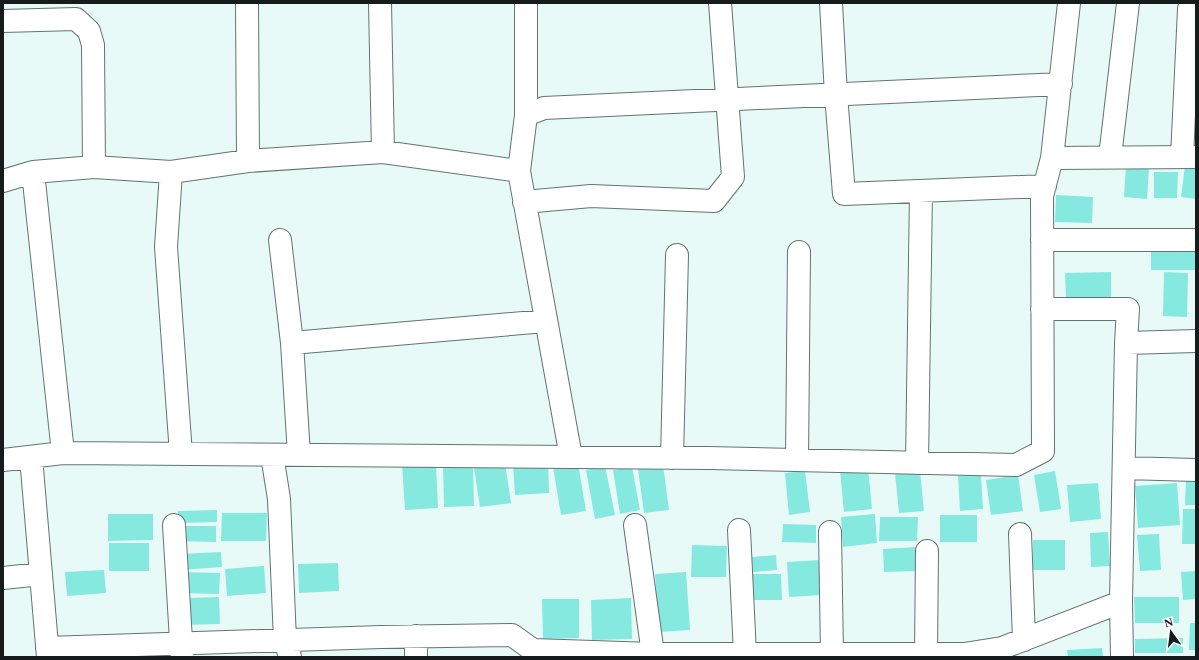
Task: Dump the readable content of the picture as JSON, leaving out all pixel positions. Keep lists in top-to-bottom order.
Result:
{
  "north": "top"
}
